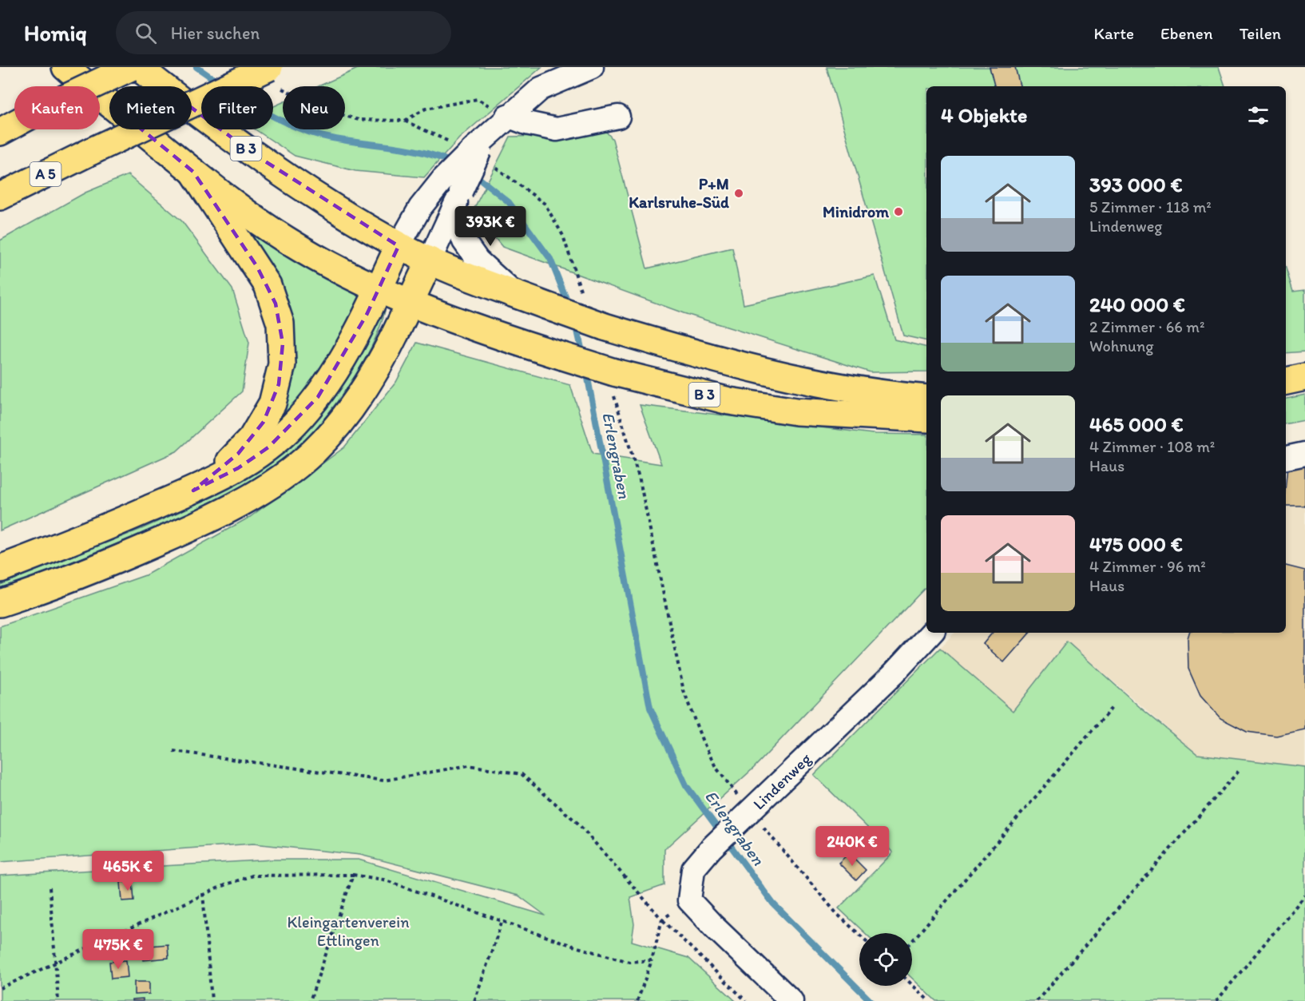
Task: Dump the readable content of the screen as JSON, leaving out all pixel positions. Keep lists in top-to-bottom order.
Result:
{
  "streets": {
    "main road": ["B 3", "A 5"],
    "street": ["Lindenweg"]
  },
  "water": ["Erlengraben"],
  "parks": ["Kleingartenverein Ettlingen"],
  "places": ["P+M Karlsruhe-Süd", "Minidrom"],
  "page": {
    "header": "Homiq",
    "search": "Hier suchen",
    "nav": ["Karte", "Ebenen", "Teilen"],
    "chip": [
      "Kaufen",
      "Mieten",
      "Filter",
      "Neu"
    ],
    "heading": "4 Objekte",
    "list": [
      {
        "name": "393 000 €",
        "note": "5 Zimmer · 118 m² · Lindenweg"
      },
      {
        "name": "240 000 €",
        "note": "2 Zimmer · 66 m² · Wohnung"
      },
      {
        "name": "465 000 €",
        "note": "4 Zimmer · 108 m² · Haus"
      },
      {
        "name": "475 000 €",
        "note": "4 Zimmer · 96 m² · Haus"
      }
    ],
    "price": [
      "393K €",
      "240K €",
      "465K €",
      "475K €"
    ]
  }
}
